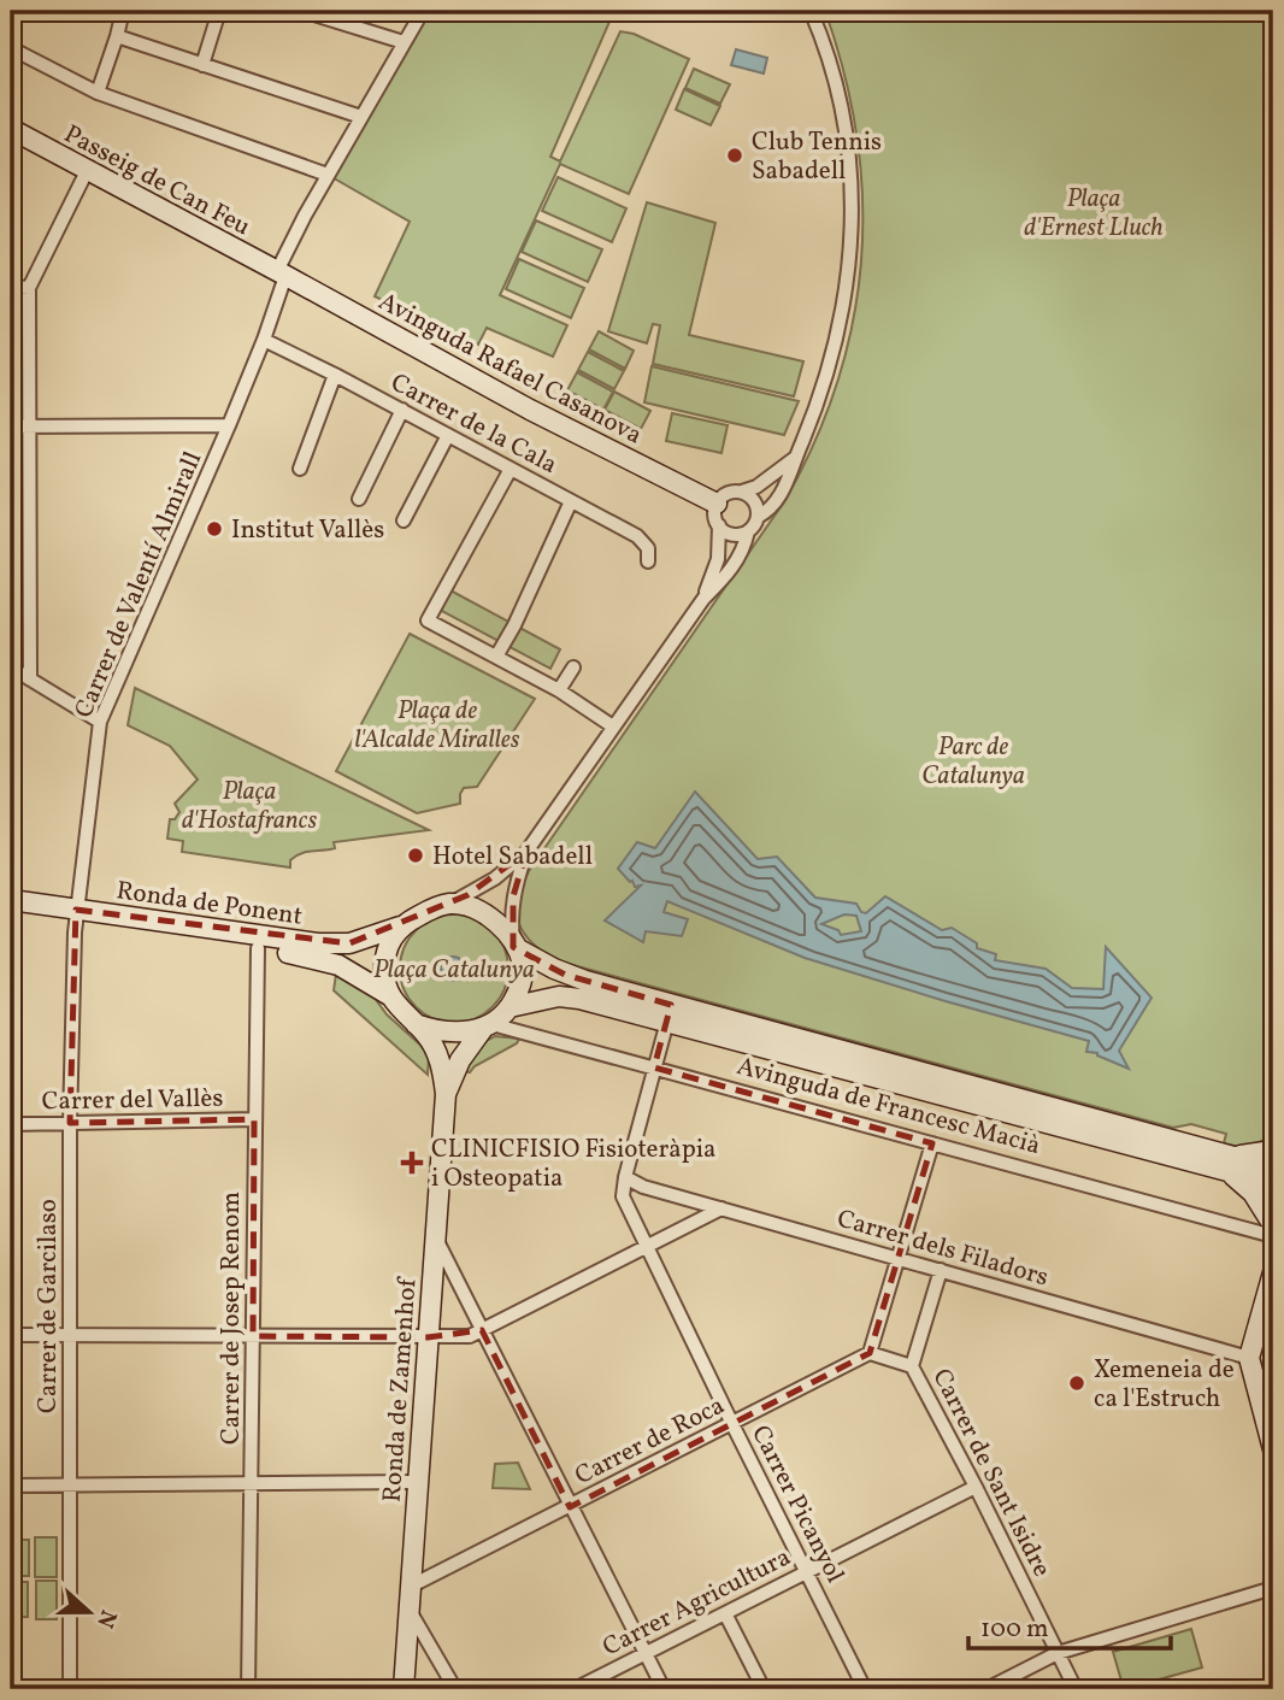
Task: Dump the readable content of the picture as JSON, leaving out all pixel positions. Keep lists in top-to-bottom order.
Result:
{
  "streets": {
    "main road": [
      "Passeig de Can Feu",
      "Avinguda Rafael Casanova",
      "Ronda de Ponent",
      "Avinguda de Francesc Macià",
      "Ronda de Zamenhof"
    ],
    "street": [
      "Carrer de la Cala",
      "Carrer de Valentí Almirall",
      "Carrer del Vallès",
      "Carrer dels Filadors",
      "Carrer de Garcilaso",
      "Carrer de Josep Renom",
      "Carrer de Roca",
      "Carrer de Sant Isidre",
      "Carrer Picanyol",
      "Carrer Agricultura"
    ]
  },
  "crossings": [
    ["Passeig de Can Feu", "Avinguda Rafael Casanova"],
    ["Passeig de Can Feu", "Carrer de Valentí Almirall"],
    ["Avinguda Rafael Casanova", "Carrer de Valentí Almirall"],
    ["Carrer de la Cala", "Carrer de Valentí Almirall"],
    ["Carrer de Valentí Almirall", "Ronda de Ponent"],
    ["Carrer de Valentí Almirall", "Carrer de Garcilaso"],
    ["Ronda de Ponent", "Avinguda de Francesc Macià"],
    ["Ronda de Ponent", "Carrer de Garcilaso"],
    ["Ronda de Ponent", "Carrer de Josep Renom"],
    ["Ronda de Ponent", "Ronda de Zamenhof"],
    ["Carrer del Vallès", "Carrer de Garcilaso"],
    ["Carrer del Vallès", "Carrer de Josep Renom"],
    ["Avinguda de Francesc Macià", "Ronda de Zamenhof"],
    ["Carrer dels Filadors", "Carrer de Sant Isidre"],
    ["Carrer dels Filadors", "Carrer Picanyol"],
    ["Ronda de Zamenhof", "Carrer de Roca"],
    ["Carrer de Roca", "Carrer Picanyol"],
    ["Carrer de Sant Isidre", "Carrer Agricultura"],
    ["Carrer Picanyol", "Carrer Agricultura"]
  ],
  "parks": [
    "Plaça d'Ernest Lluch",
    "Plaça de l'Alcalde Miralles",
    "Parc de Catalunya",
    "Plaça d'Hostafrancs",
    "Plaça Catalunya"
  ],
  "places": {
    "other": [
      "Club Tennis Sabadell",
      "Institut Vallès",
      "Hotel Sabadell",
      "Xemeneia de ca l'Estruch"
    ],
    "health": ["CLINICFISIO Fisioteràpia i Osteopatia"]
  },
  "scale_bar": "100 m",
  "north": "right"
}
